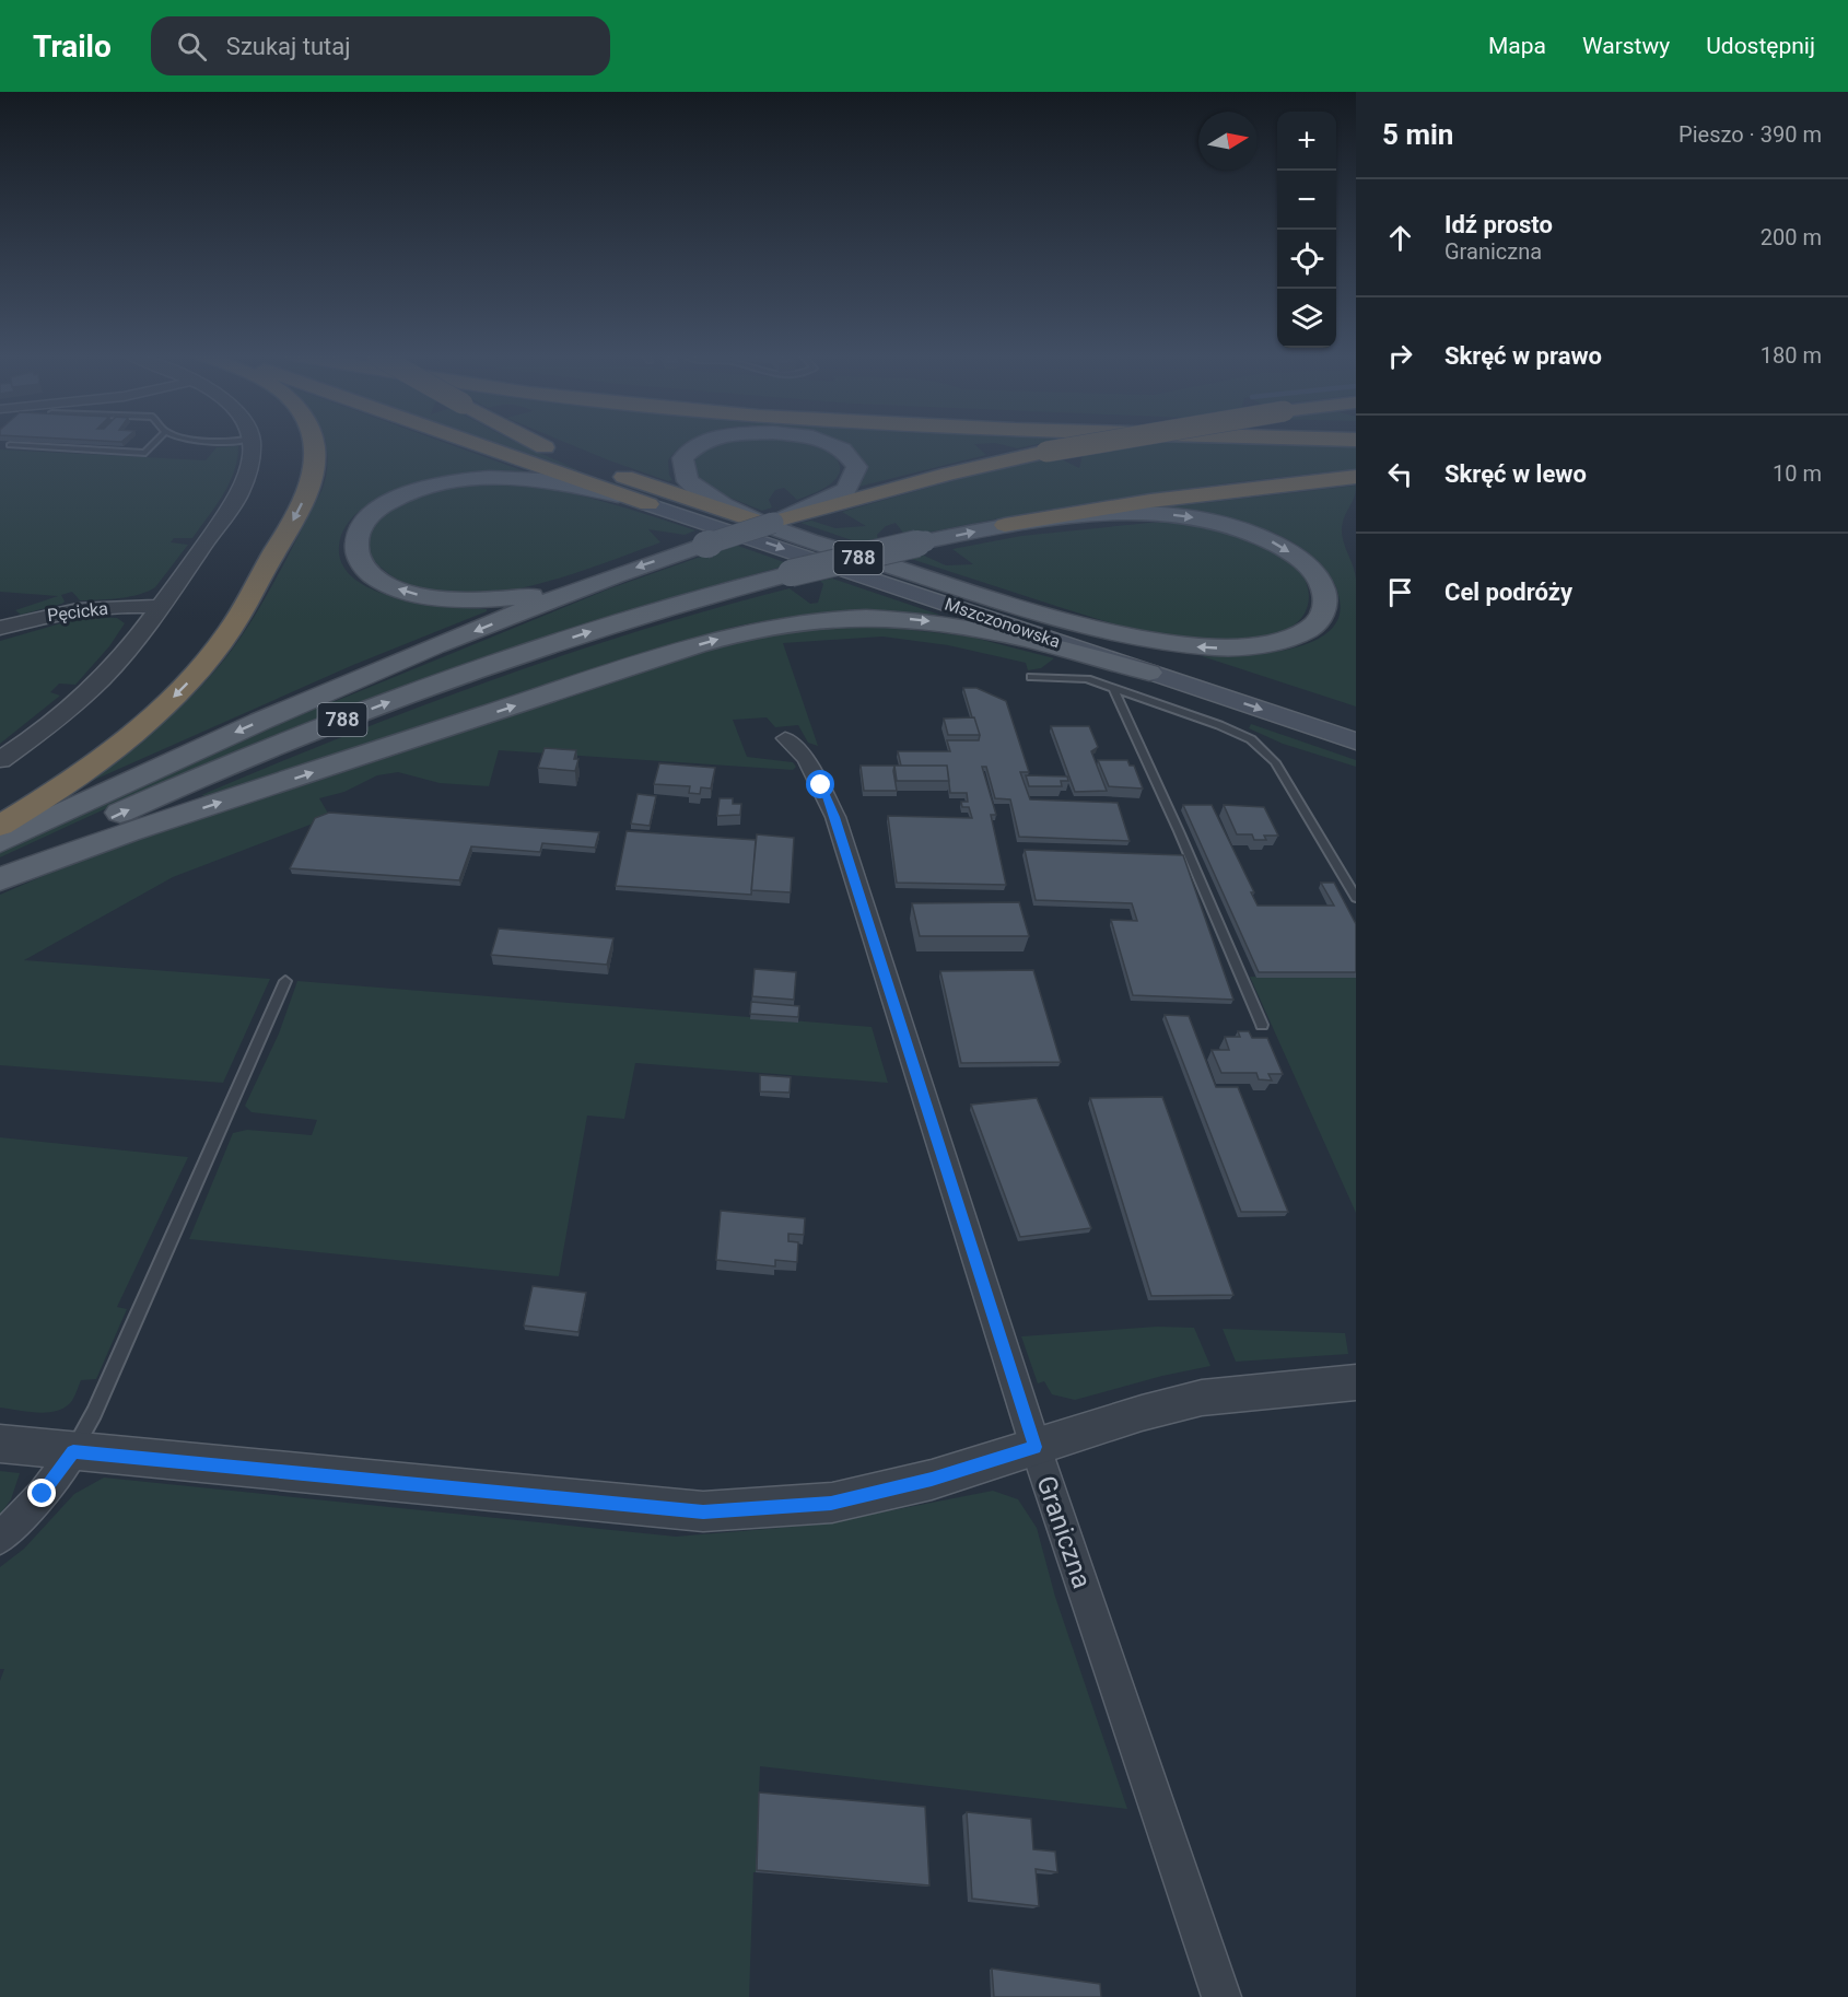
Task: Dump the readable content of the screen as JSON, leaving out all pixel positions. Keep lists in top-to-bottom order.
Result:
{
  "streets": {
    "main road": ["788", "Mszczonowska"],
    "street": ["Pęcicka", "Graniczna"]
  },
  "north": "right",
  "page": {
    "header": "Trailo",
    "search": "Szukaj tutaj",
    "nav": ["Mapa", "Warstwy", "Udostępnij"],
    "heading": ["5 min", "Pieszo · 390 m"],
    "map_buttons": ["+", "−"],
    "list": [
      ["Idź prosto", "Graniczna", "200 m"],
      ["Skręć w prawo", "180 m"],
      ["Skręć w lewo", "10 m"],
      "Cel podróży"
    ]
  }
}
